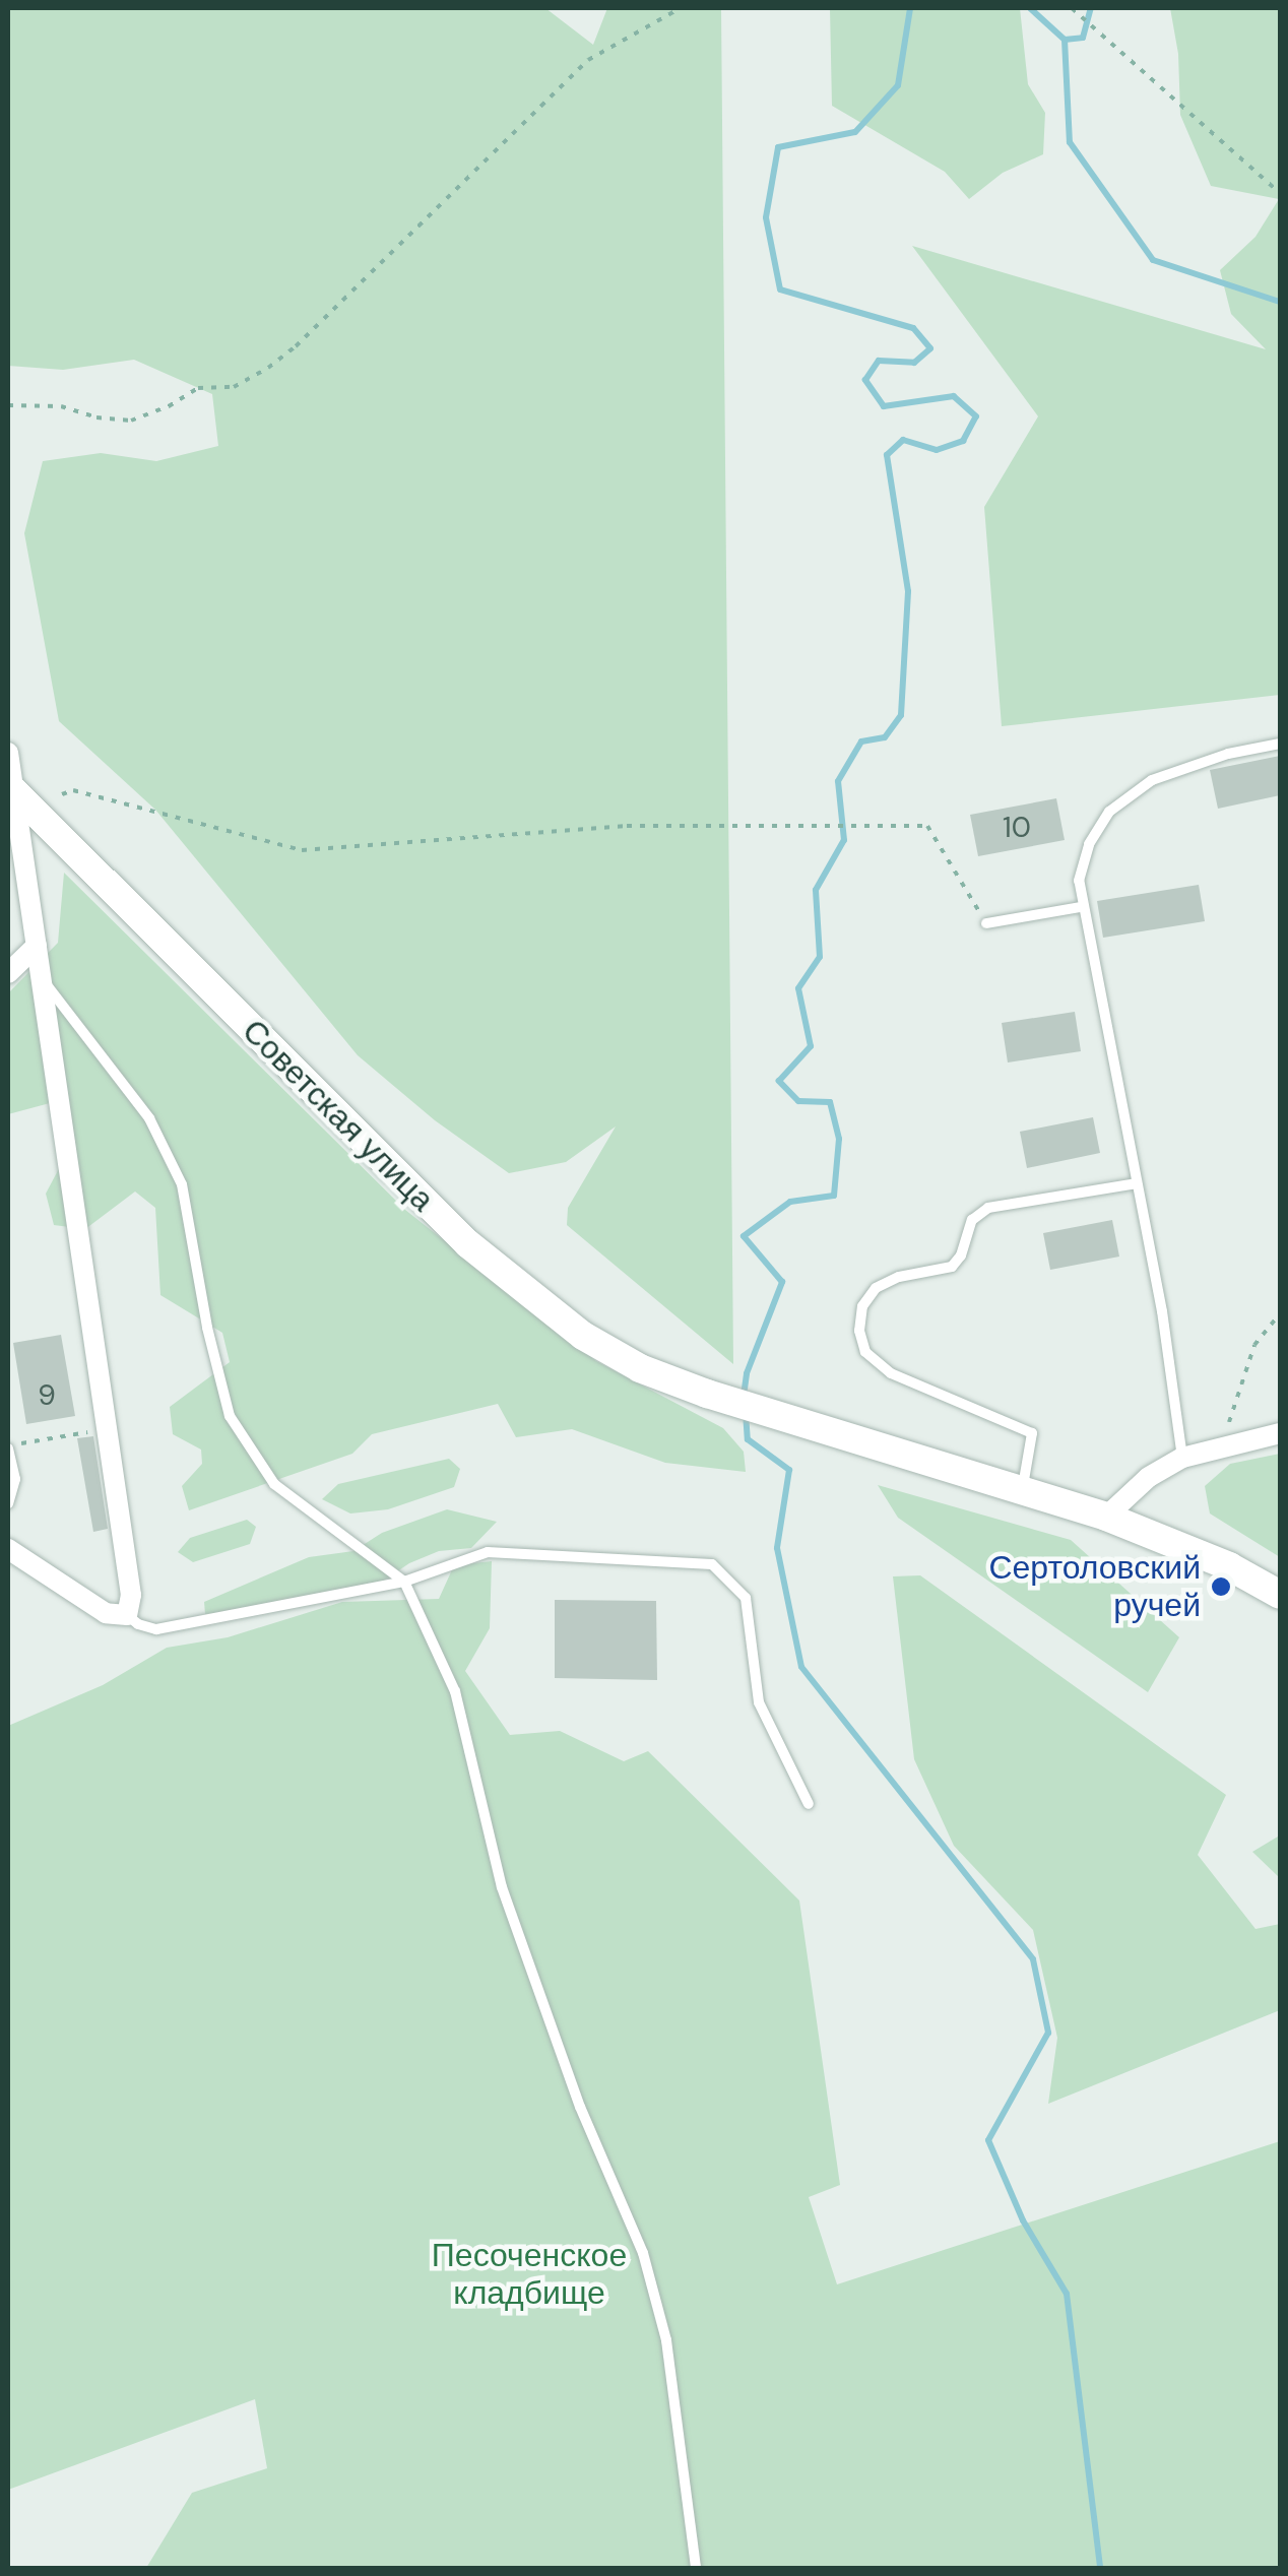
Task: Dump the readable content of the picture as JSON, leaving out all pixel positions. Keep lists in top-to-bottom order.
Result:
{
  "streets": {
    "main road": ["Советская улица"]
  },
  "parks": ["Песоченское кладбище"],
  "places": ["Сертоловский ручей"],
  "house_numbers": ["10", "9"]
}
